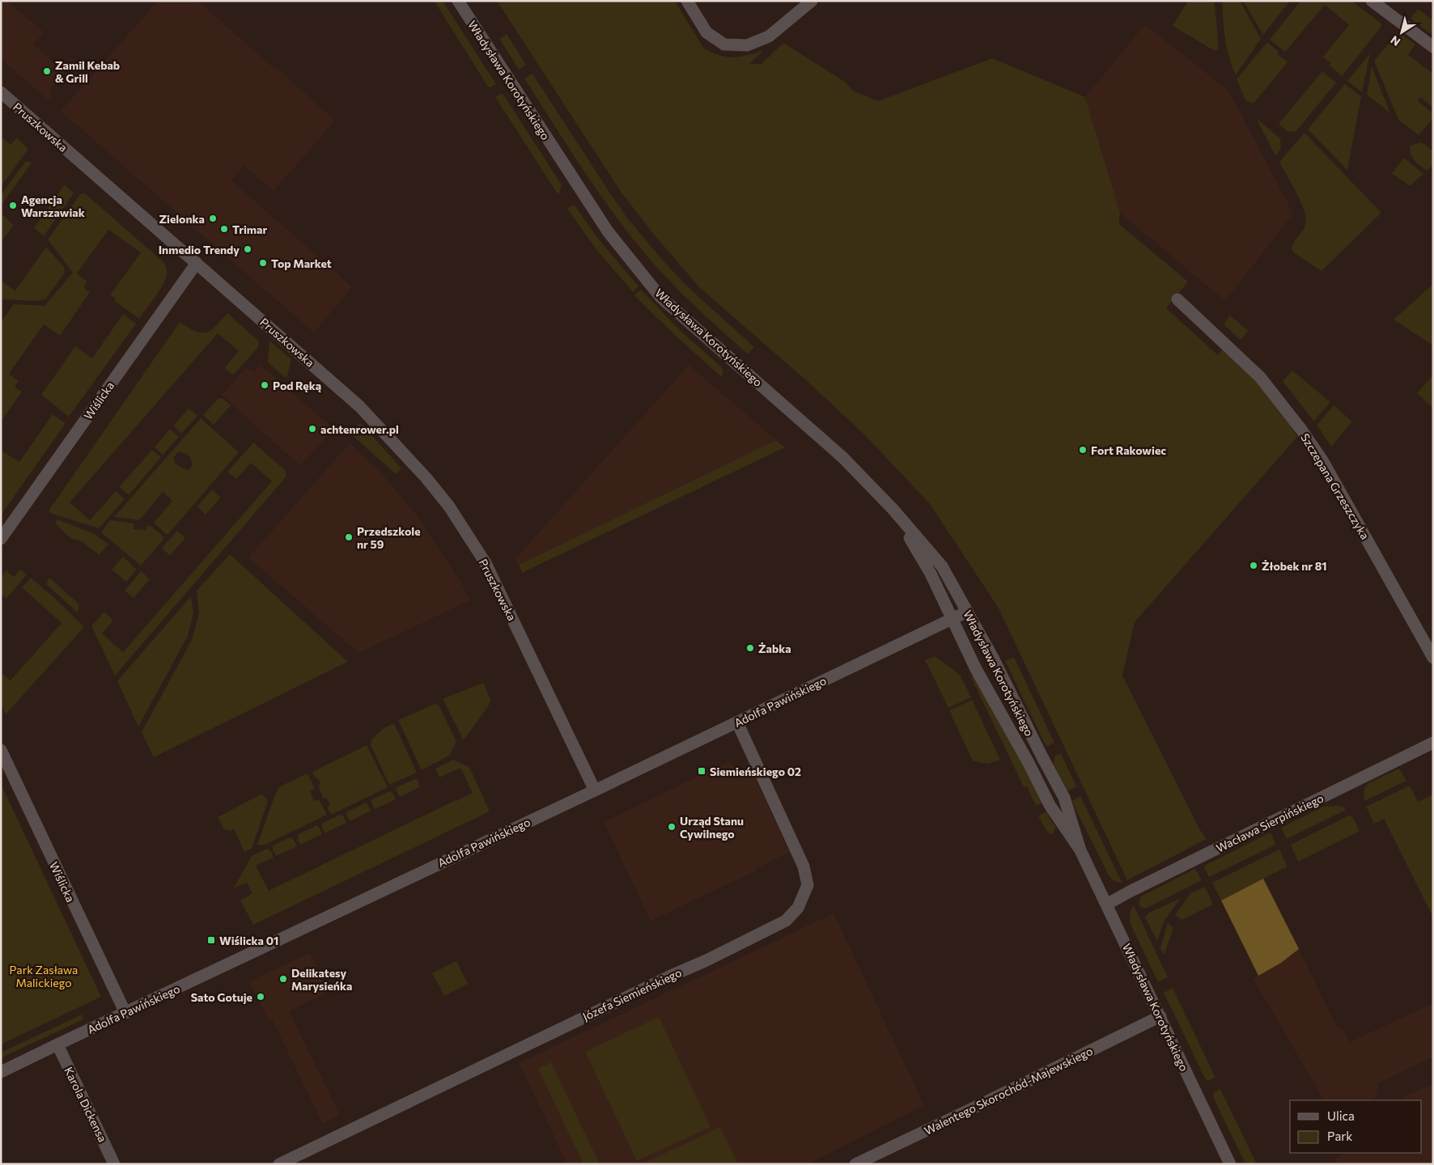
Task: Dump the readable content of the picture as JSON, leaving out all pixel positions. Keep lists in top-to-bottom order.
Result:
{
  "streets": {
    "street": [
      "Władysława Korotyńskiego",
      "Pruszkowska",
      "Wiślicka",
      "Szczepana Grzeszczyka",
      "Adolfa Pawińskiego",
      "Wacława Sierpińskiego",
      "Józefa Siemieńskiego",
      "Walentego Skorochód-Majewskiego",
      "Karola Dickensa"
    ]
  },
  "crossings": [
    ["Władysława Korotyńskiego", "Adolfa Pawińskiego"],
    ["Władysława Korotyńskiego", "Wacława Sierpińskiego"],
    ["Władysława Korotyńskiego", "Walentego Skorochód-Majewskiego"],
    ["Pruszkowska", "Wiślicka"],
    ["Pruszkowska", "Adolfa Pawińskiego"],
    ["Wiślicka", "Adolfa Pawińskiego"],
    ["Adolfa Pawińskiego", "Józefa Siemieńskiego"],
    ["Adolfa Pawińskiego", "Karola Dickensa"]
  ],
  "parks": ["Park Zasława Malickiego"],
  "places": {
    "other": [
      "Zamil Kebab & Grill",
      "Agencja Warszawiak",
      "Zielonka",
      "Trimar",
      "Inmedio Trendy",
      "Top Market",
      "Pod Ręką",
      "achtenrower.pl",
      "Fort Rakowiec",
      "Przedszkole nr 59",
      "Żłobek nr 81",
      "Żabka",
      "Urząd Stanu Cywilnego",
      "Delikatesy Marysieńka",
      "Sato Gotuje"
    ],
    "transit": ["Siemieńskiego 02", "Wiślicka 01"]
  },
  "legend": ["Ulica", "Park"],
  "north": "bottom left"
}
